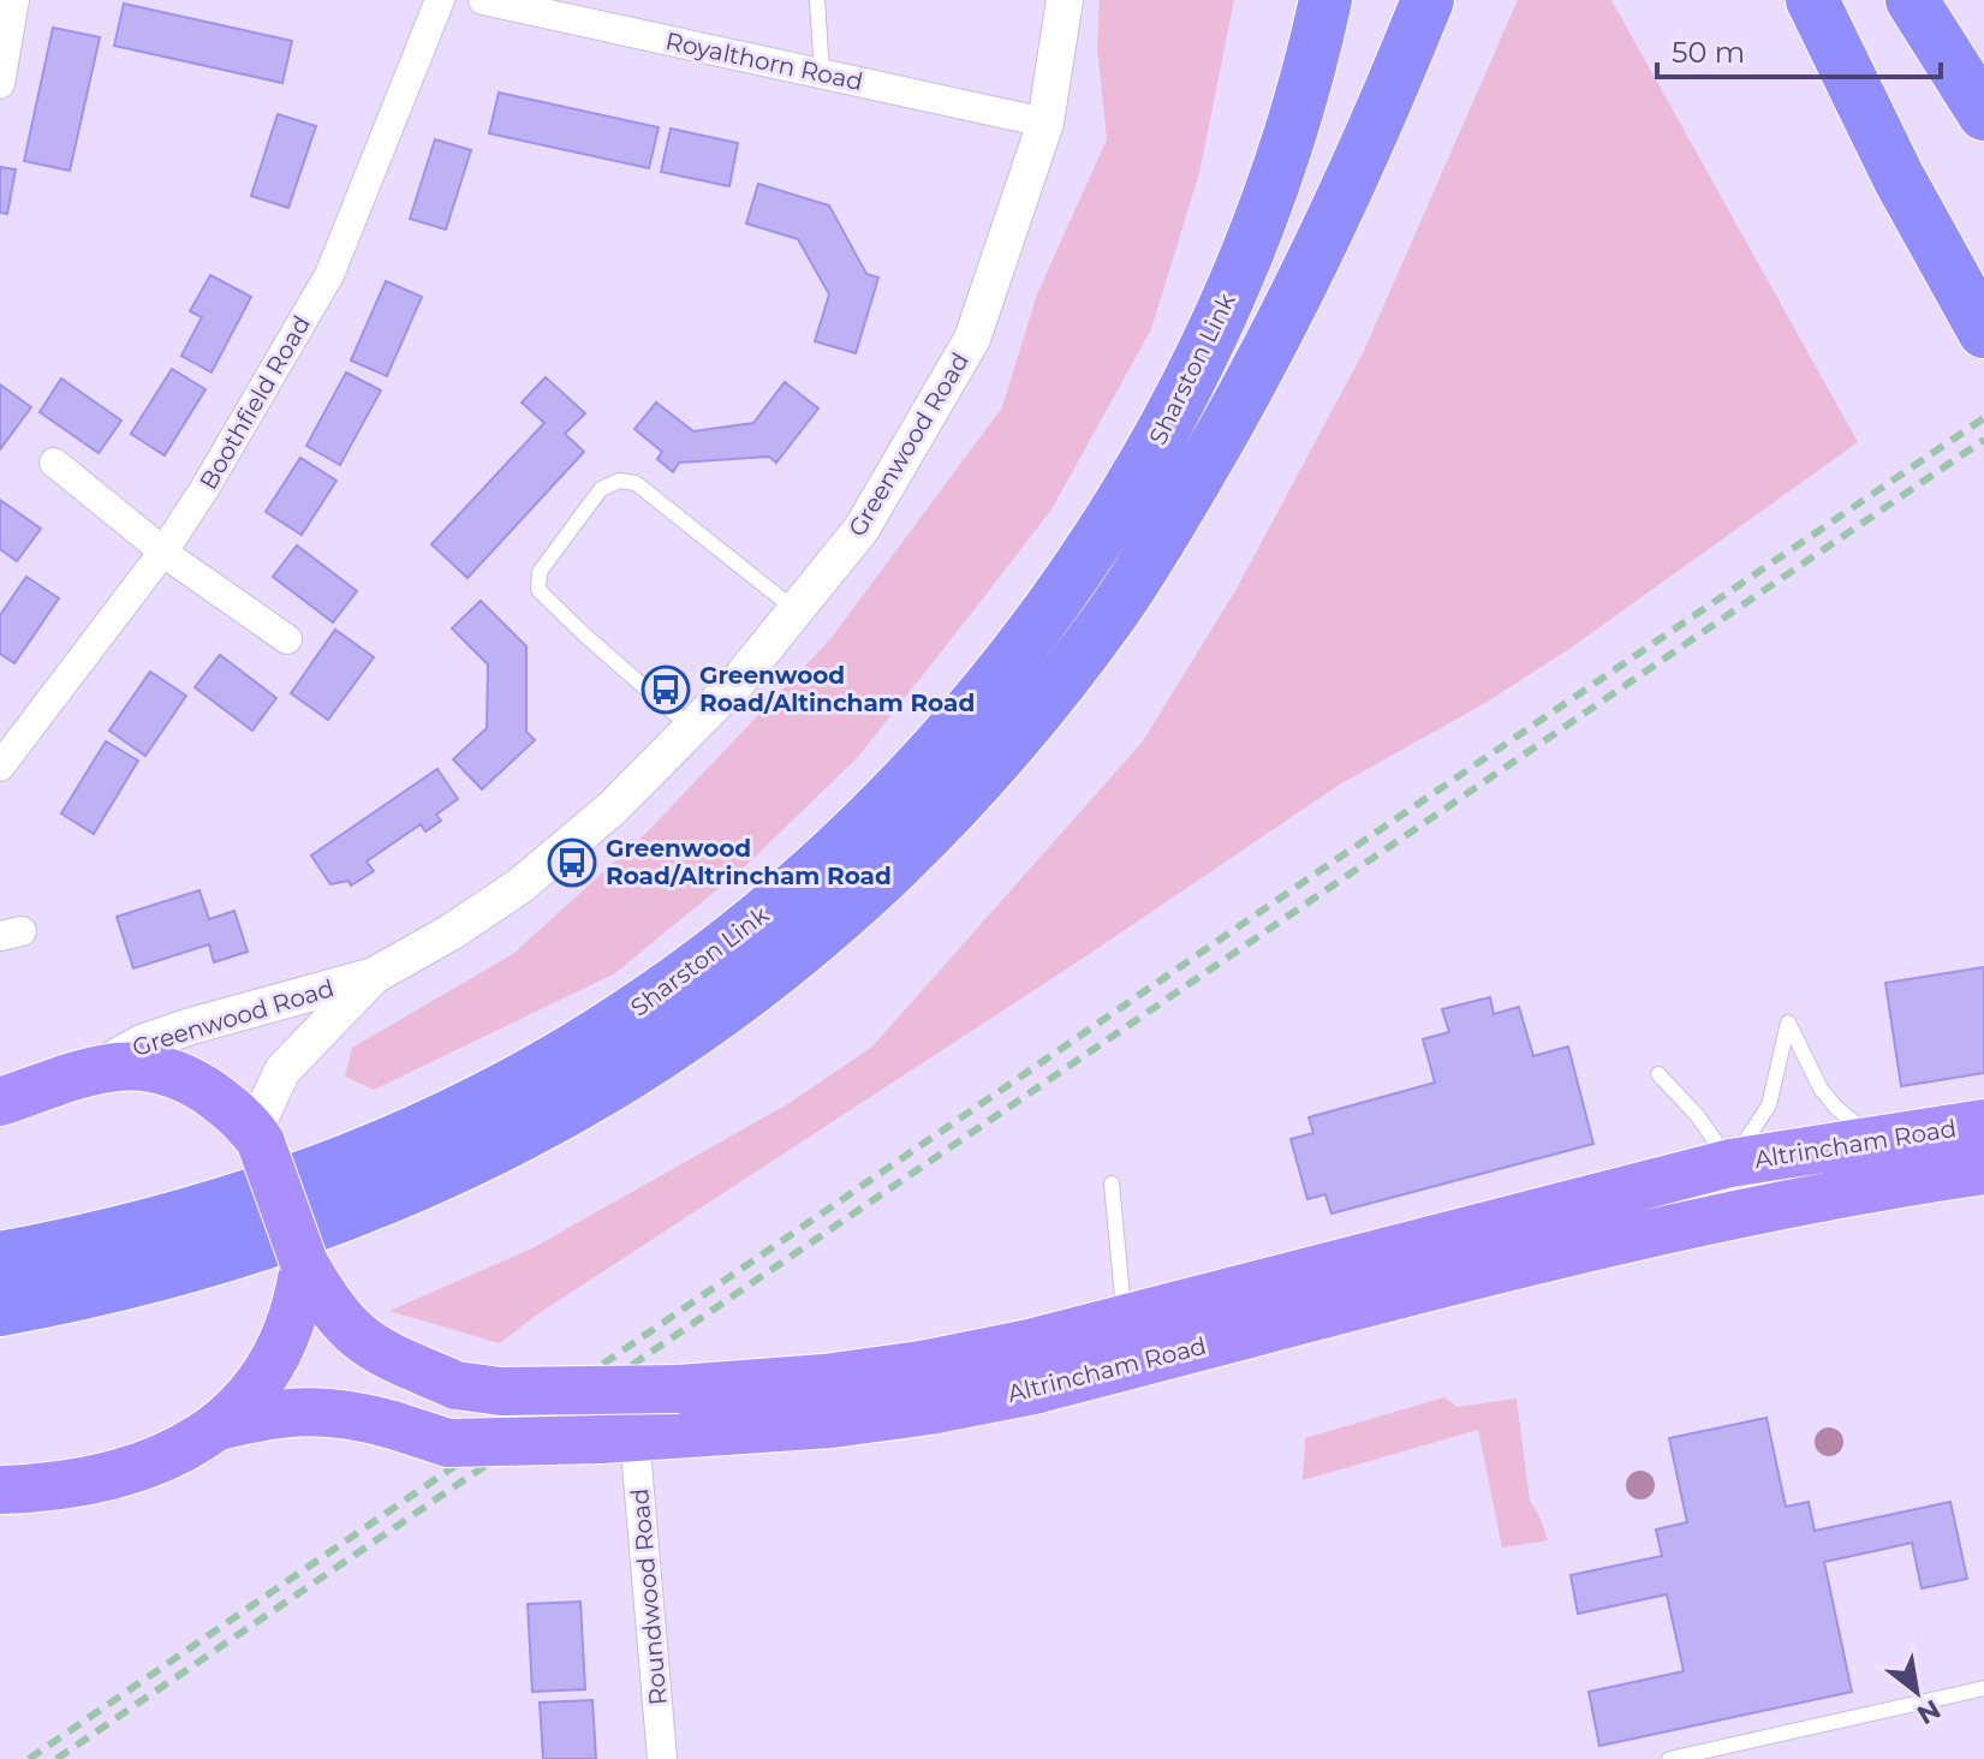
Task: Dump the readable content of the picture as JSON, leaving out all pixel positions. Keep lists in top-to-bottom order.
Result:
{
  "streets": {
    "highway": ["Sharston Link", "Altrincham Road"],
    "street": [
      "Royalthorn Road",
      "Boothfield Road",
      "Greenwood Road",
      "Roundwood Road"
    ]
  },
  "crossings": [
    ["Royalthorn Road", "Greenwood Road"],
    ["Greenwood Road", "Altrincham Road"],
    ["Altrincham Road", "Roundwood Road"]
  ],
  "places": {
    "bus stop": ["Greenwood Road/Altincham Road", "Greenwood Road/Altrincham Road"]
  },
  "scale_bar": "50 m",
  "north": "bottom right"
}
